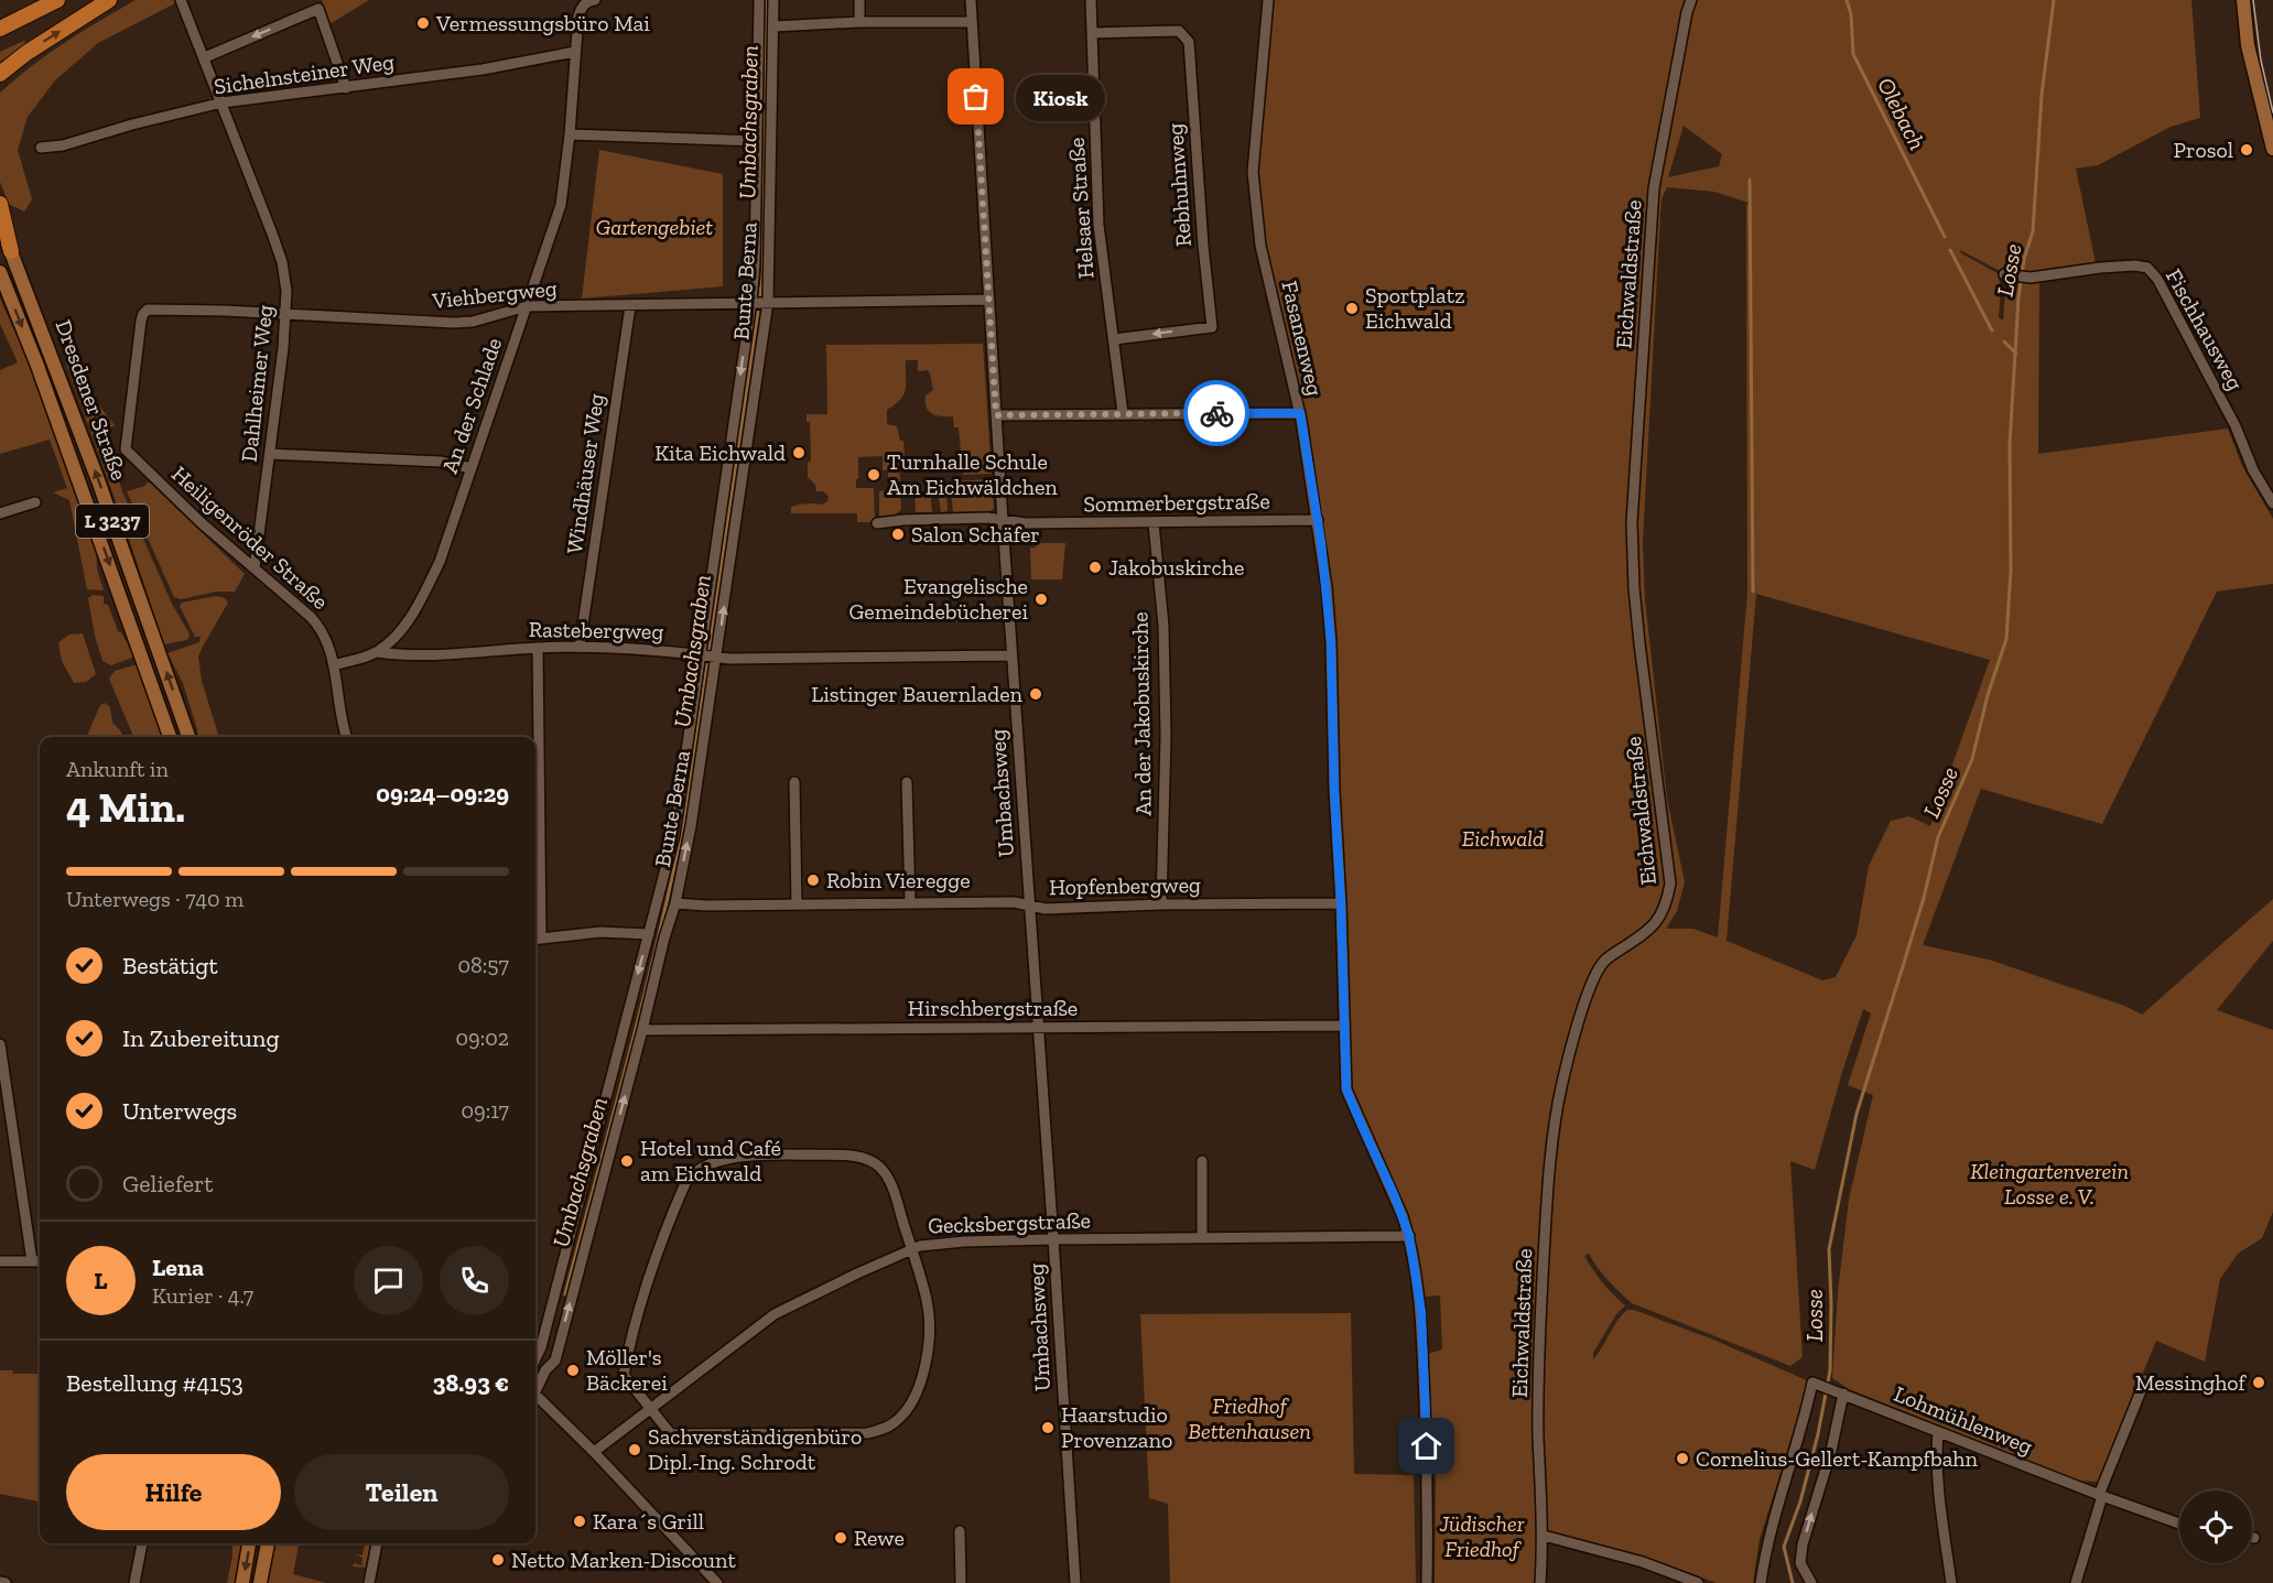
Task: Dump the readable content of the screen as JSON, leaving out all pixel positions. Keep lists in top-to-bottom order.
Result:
{
  "streets": {
    "main road": ["Dresdener Straße", "L 3237"],
    "street": [
      "Sichelnsteiner Weg",
      "Rebhuhnweg",
      "Helsaer Straße",
      "Eichwaldstraße",
      "Bunte Berna",
      "Viehbergweg",
      "Fischhausweg",
      "Fasanenweg",
      "Dahlheimer Weg",
      "An der Schlade",
      "Windhäuser Weg",
      "Sommerbergstraße",
      "Heiligenröder Straße",
      "Rastebergweg",
      "An der Jakobuskirche",
      "Umbachsweg",
      "Hopfenbergweg",
      "Hirschbergstraße",
      "Gecksbergstraße",
      "Lohmühlenweg"
    ]
  },
  "crossings": [
    ["Sichelnsteiner Weg", "Dahlheimer Weg"],
    ["Sichelnsteiner Weg", "An der Schlade"],
    ["Rebhuhnweg", "Helsaer Straße"],
    ["Bunte Berna", "Viehbergweg"],
    ["Bunte Berna", "Rastebergweg"],
    ["Bunte Berna", "Hopfenbergweg"],
    ["Bunte Berna", "Hirschbergstraße"],
    ["Viehbergweg", "Dahlheimer Weg"],
    ["Viehbergweg", "An der Schlade"],
    ["Viehbergweg", "Windhäuser Weg"],
    ["Viehbergweg", "Heiligenröder Straße"],
    ["Viehbergweg", "Umbachsweg"],
    ["Fasanenweg", "Sommerbergstraße"],
    ["Fasanenweg", "Hopfenbergweg"],
    ["Fasanenweg", "Hirschbergstraße"],
    ["Fasanenweg", "Gecksbergstraße"],
    ["Dahlheimer Weg", "Heiligenröder Straße"],
    ["An der Schlade", "Heiligenröder Straße"],
    ["An der Schlade", "Rastebergweg"],
    ["Windhäuser Weg", "Rastebergweg"],
    ["Sommerbergstraße", "An der Jakobuskirche"],
    ["Sommerbergstraße", "Umbachsweg"],
    ["Rastebergweg", "Umbachsweg"],
    ["An der Jakobuskirche", "Hopfenbergweg"],
    ["Umbachsweg", "Hopfenbergweg"],
    ["Umbachsweg", "Hirschbergstraße"],
    ["Umbachsweg", "Gecksbergstraße"]
  ],
  "water": ["Olebach", "Umbachsgraben", "Losse"],
  "parks": [
    "Gartengebiet",
    "Eichwald",
    "Kleingartenverein Losse e. V.",
    "Friedhof Bettenhausen",
    "Jüdischer Friedhof"
  ],
  "places": [
    "Vermessungsbüro Mai",
    "Kiosk",
    "Prosol",
    "Sportplatz Eichwald",
    "Kita Eichwald",
    "Turnhalle Schule Am Eichwäldchen",
    "Salon Schäfer",
    "Jakobuskirche",
    "Evangelische Gemeindebücherei",
    "Listinger Bauernladen",
    "Robin Vieregge",
    "Hotel und Café am Eichwald",
    "Möller's Bäckerei",
    "Messinghof",
    "Haarstudio Provenzano",
    "Sachverständigenbüro Dipl.-Ing. Schrodt",
    "Cornelius-Gellert-Kampfbahn",
    "Kara´s Grill",
    "Rewe",
    "Netto Marken-Discount"
  ],
  "page": {
    "bubble": "Kiosk",
    "heading": ["4 Min.", "Ankunft in", "09:24–09:29"],
    "panel": [
      "Lena",
      "Kurier · 4.7",
      "Bestellung #4153",
      "38.93 €"
    ],
    "bar": "Unterwegs · 740 m",
    "list": [
      ["Bestätigt", "08:57"],
      ["In Zubereitung", "09:02"],
      ["Unterwegs", "09:17"],
      "Geliefert"
    ],
    "round": "L",
    "buttons": ["Hilfe", "Teilen"]
  }
}
